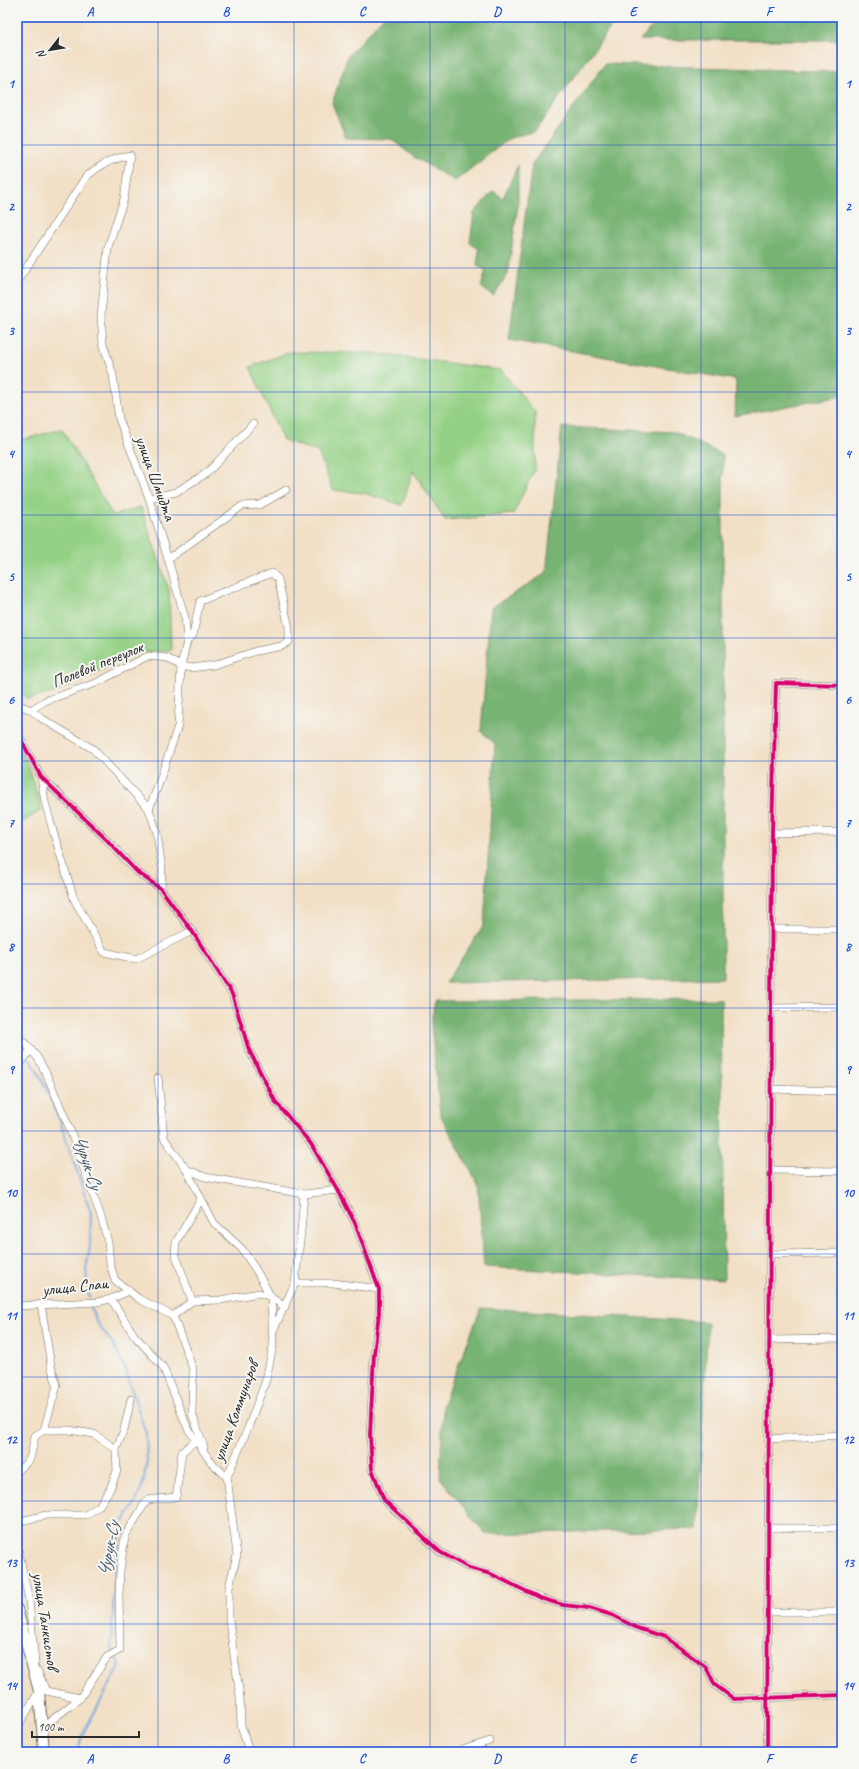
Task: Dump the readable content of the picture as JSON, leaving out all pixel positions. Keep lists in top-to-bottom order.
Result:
{
  "streets": {
    "street": [
      "улица Шмидта",
      "Полевой переулок",
      "улица Спаи",
      "улица Коммунаров",
      "улица Танкистов"
    ]
  },
  "crossings": [
    ["улица Шмидта", "Полевой переулок"]
  ],
  "water": ["Чурук-Су"],
  "scale_bar": "100 m",
  "north": "bottom left",
  "grid": {
    "columns": [
      "A",
      "B",
      "C",
      "D",
      "E",
      "F"
    ],
    "rows": [
      "1",
      "2",
      "3",
      "4",
      "5",
      "6",
      "7",
      "8",
      "9",
      "10",
      "11",
      "12",
      "13",
      "14"
    ]
  }
}
